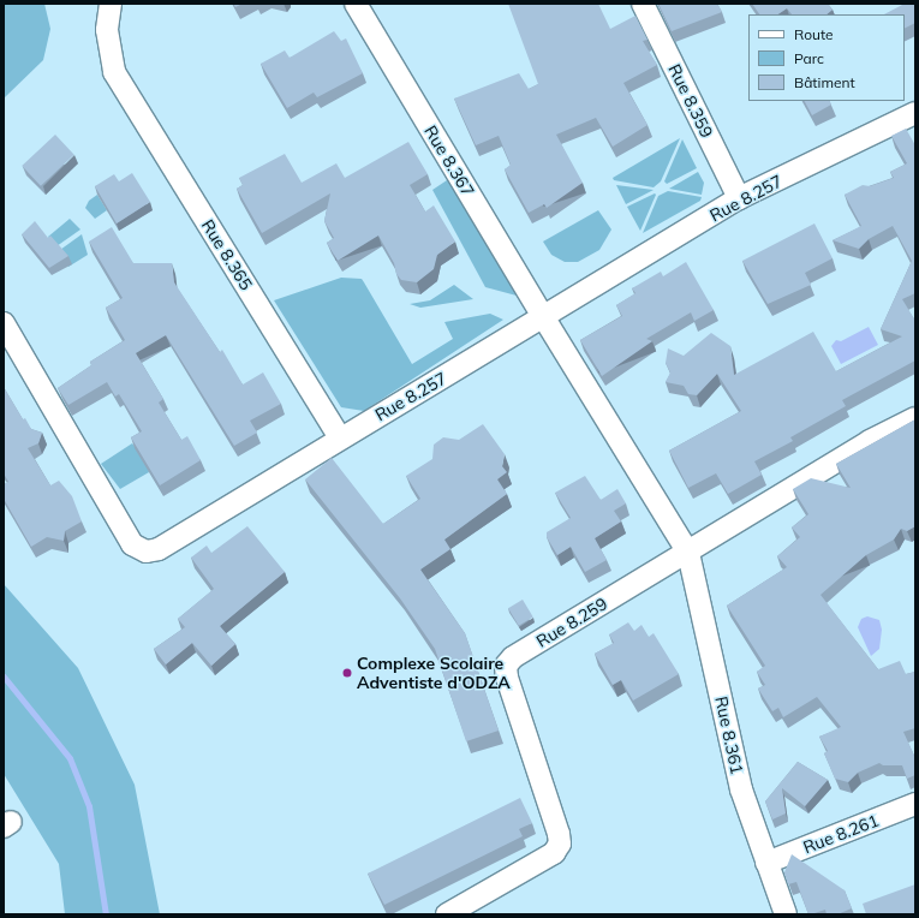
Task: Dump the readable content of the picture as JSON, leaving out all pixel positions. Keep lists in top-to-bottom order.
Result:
{
  "streets": {
    "street": [
      "Rue 8.359",
      "Rue 8.367",
      "Rue 8.257",
      "Rue 8.365",
      "Rue 8.259",
      "Rue 8.361",
      "Rue 8.261"
    ]
  },
  "crossings": [
    ["Rue 8.359", "Rue 8.257"],
    ["Rue 8.367", "Rue 8.257"],
    ["Rue 8.367", "Rue 8.259"],
    ["Rue 8.367", "Rue 8.361"],
    ["Rue 8.257", "Rue 8.365"],
    ["Rue 8.259", "Rue 8.361"],
    ["Rue 8.361", "Rue 8.261"]
  ],
  "places": ["Complexe Scolaire Adventiste d'ODZA"],
  "legend": ["Route", "Parc", "Bâtiment"]
}
